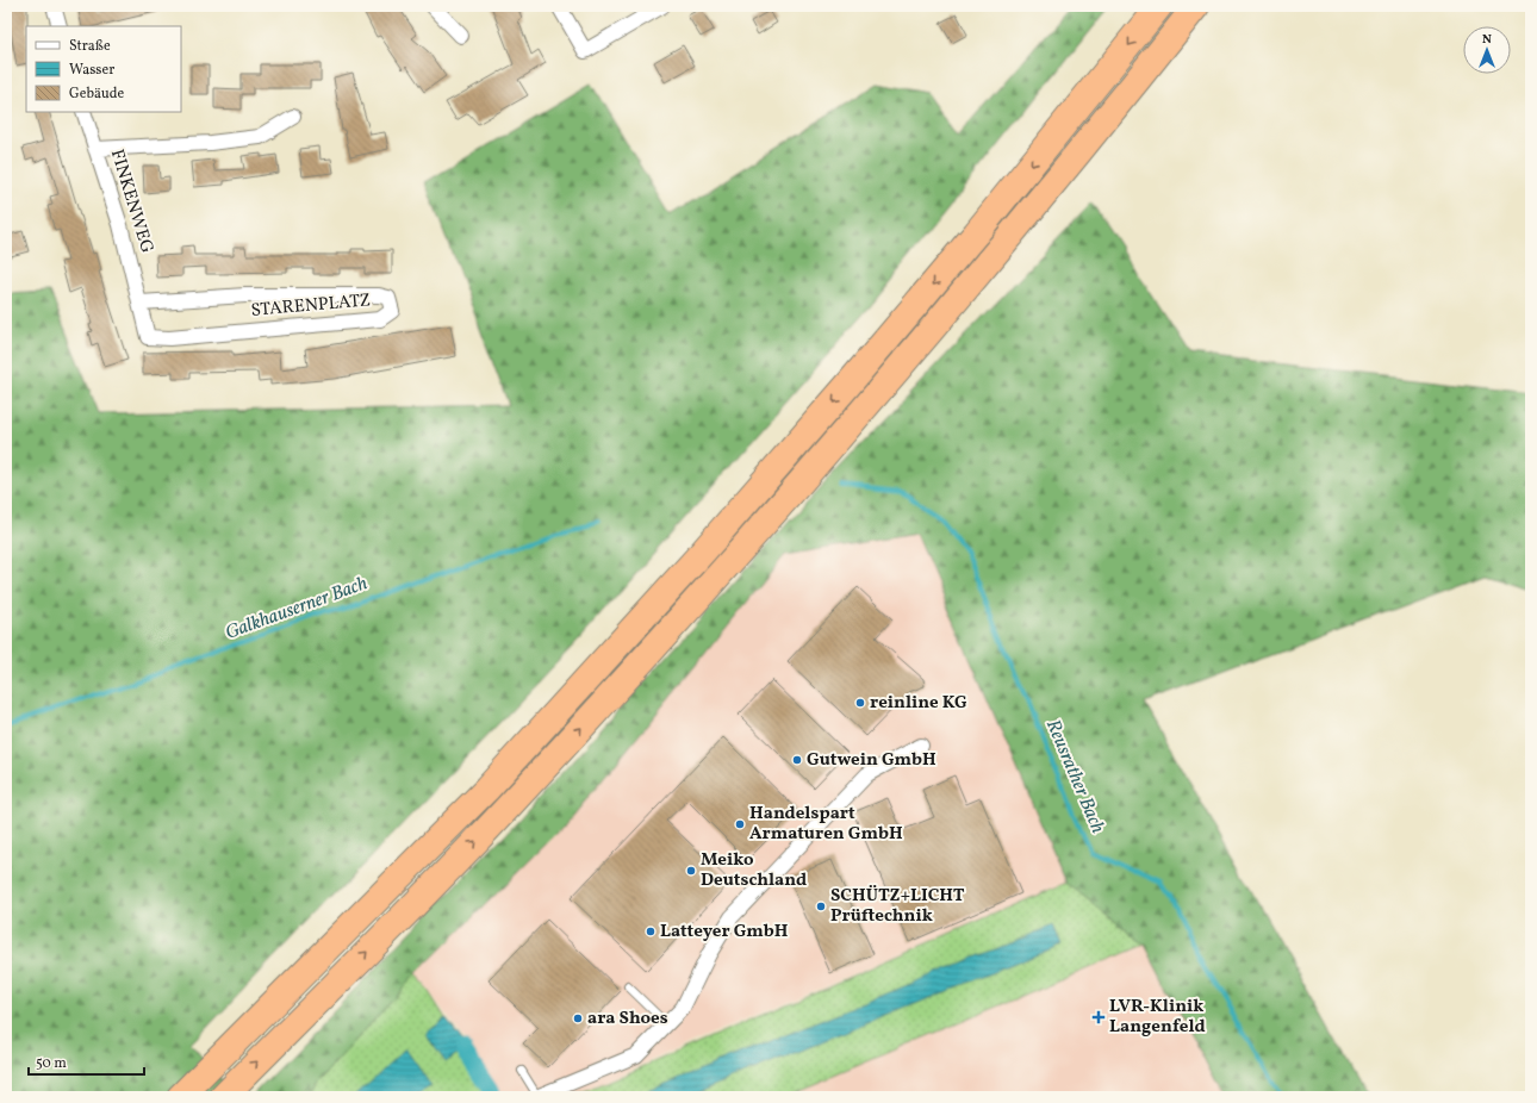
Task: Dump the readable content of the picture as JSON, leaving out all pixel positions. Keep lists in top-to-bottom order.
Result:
{
  "streets": {
    "street": ["FINKENWEG", "STARENPLATZ"]
  },
  "crossings": [
    ["FINKENWEG", "STARENPLATZ"]
  ],
  "water": ["Galkhauserner Bach", "Reusrather Bach"],
  "places": {
    "other": [
      "reinline KG",
      "Gutwein GmbH",
      "Handelspart Armaturen GmbH",
      "Meiko Deutschland",
      "SCHÜTZ+LICHT Prüftechnik",
      "Latteyer GmbH",
      "ara Shoes"
    ],
    "health": ["LVR-Klinik Langenfeld"]
  },
  "legend": ["Straße", "Wasser", "Gebäude"],
  "scale_bar": "50 m",
  "north": "top"
}
